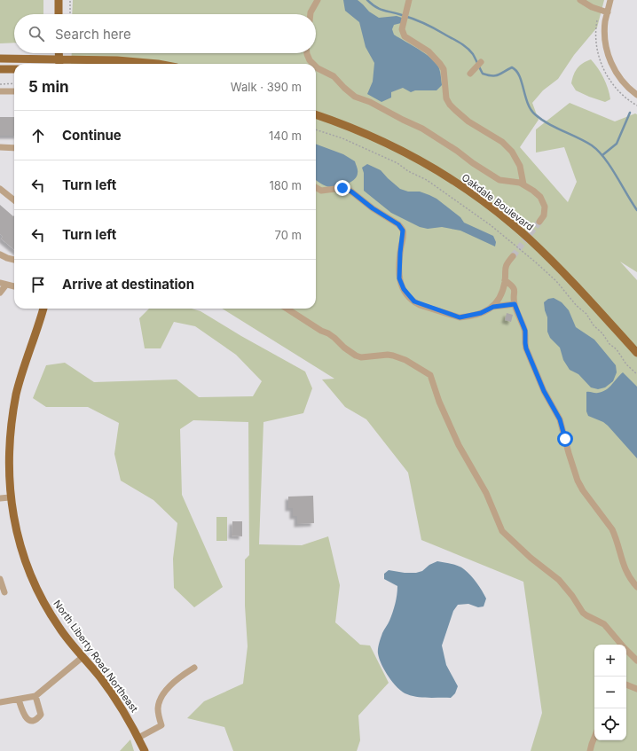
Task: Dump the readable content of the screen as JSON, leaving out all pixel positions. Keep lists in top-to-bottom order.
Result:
{
  "streets": {
    "main road": ["Oakdale Boulevard", "North Liberty Road Northeast"]
  },
  "page": {
    "search": "Search here",
    "heading": ["5 min", "Walk · 390 m"],
    "list": [
      ["Continue", "140 m"],
      ["Turn left", "180 m"],
      ["Turn left", "70 m"],
      "Arrive at destination"
    ],
    "map_buttons": ["+", "−"]
  }
}
